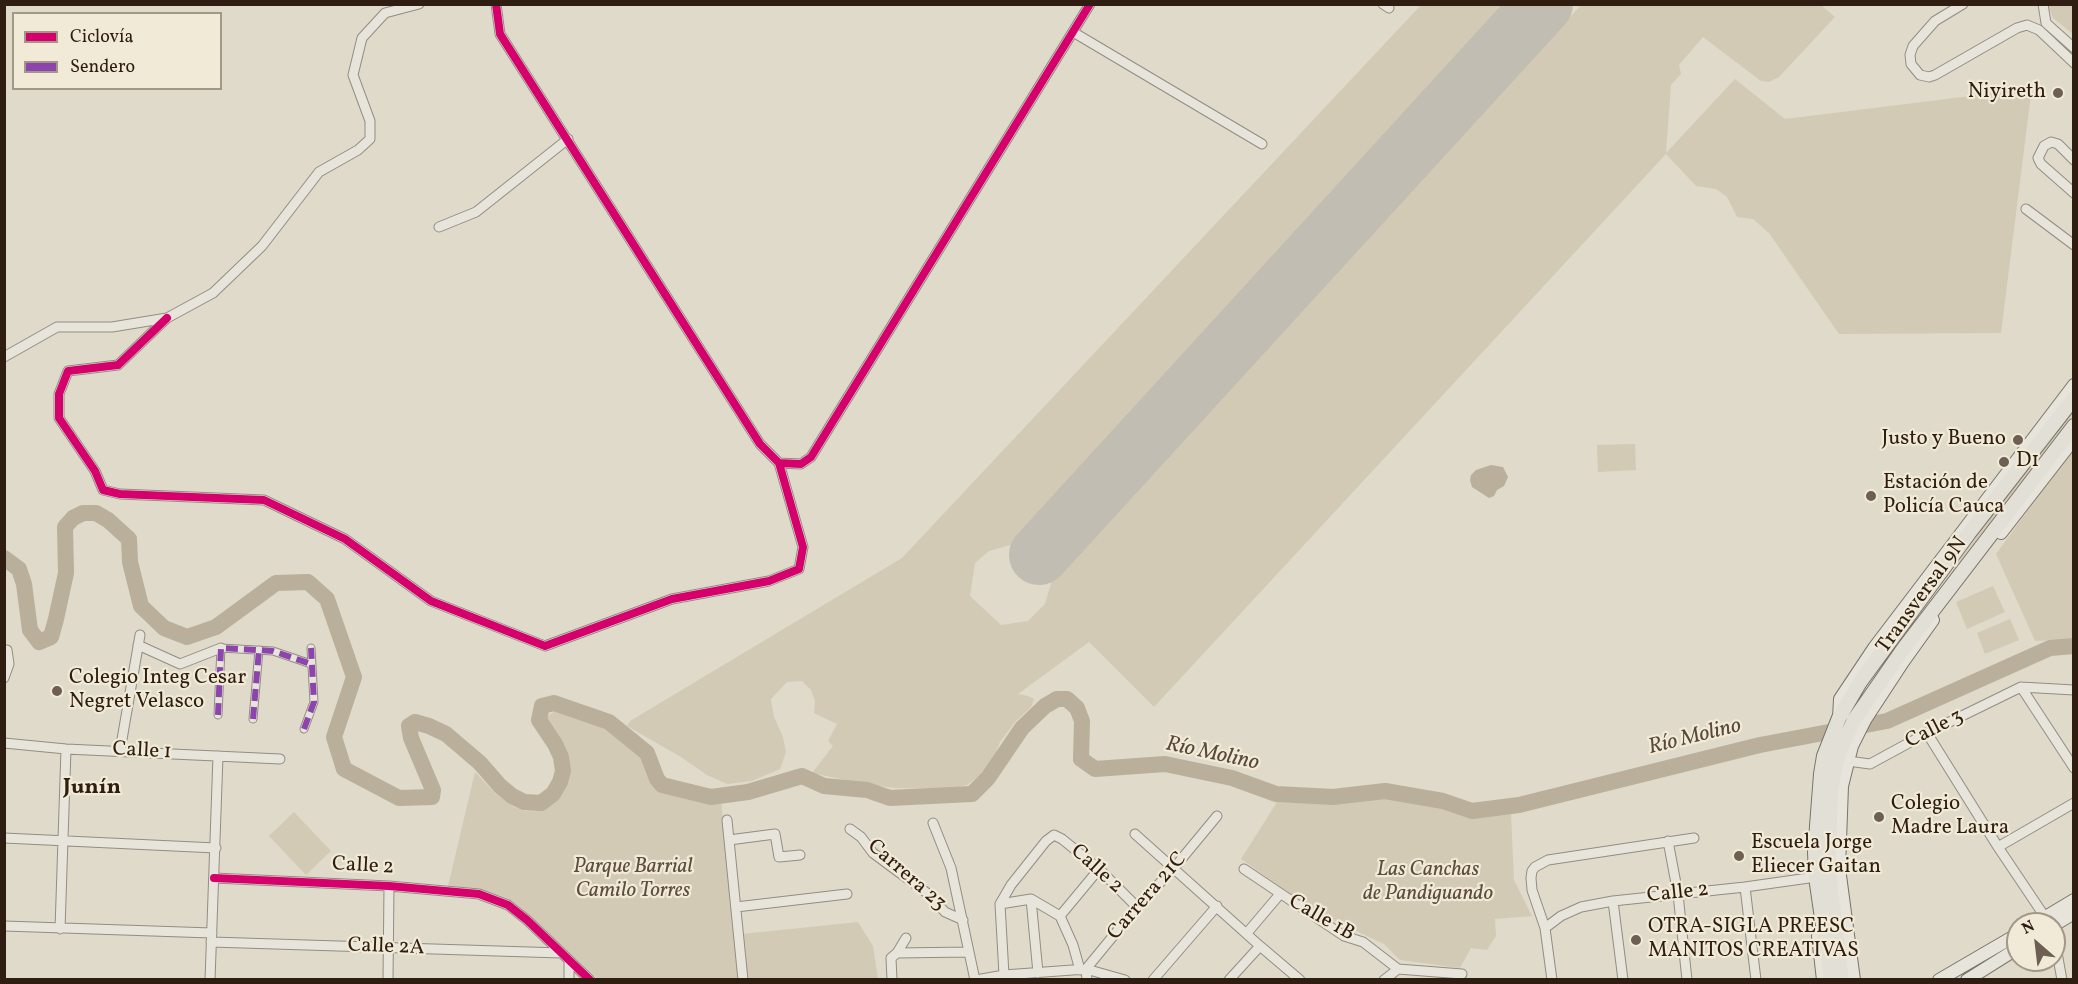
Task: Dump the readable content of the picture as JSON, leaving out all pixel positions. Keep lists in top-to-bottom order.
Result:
{
  "streets": {
    "main road": ["Transversal 9N"],
    "street": [
      "Calle 3",
      "Calle 1",
      "Calle 2",
      "Carrera 23",
      "Carrera 21C",
      "Calle 1B",
      "Calle 2A"
    ]
  },
  "crossings": [
    ["Transversal 9N", "Calle 2"],
    ["Calle 2", "Carrera 21C"],
    ["Calle 2", "Calle 2A"]
  ],
  "districts": ["Junín"],
  "water": ["Río Molino"],
  "parks": ["Parque Barrial Camilo Torres", "Las Canchas de Pandiguando"],
  "places": [
    "Niyireth",
    "Justo y Bueno",
    "D1",
    "Estación de Policía Cauca",
    "Colegio Integ Cesar Negret Velasco",
    "Colegio Madre Laura",
    "Escuela Jorge Eliecer Gaitan",
    "OTRA-SIGLA PREESC MANITOS CREATIVAS"
  ],
  "legend": ["Ciclovía", "Sendero"],
  "north": "top left"
}
